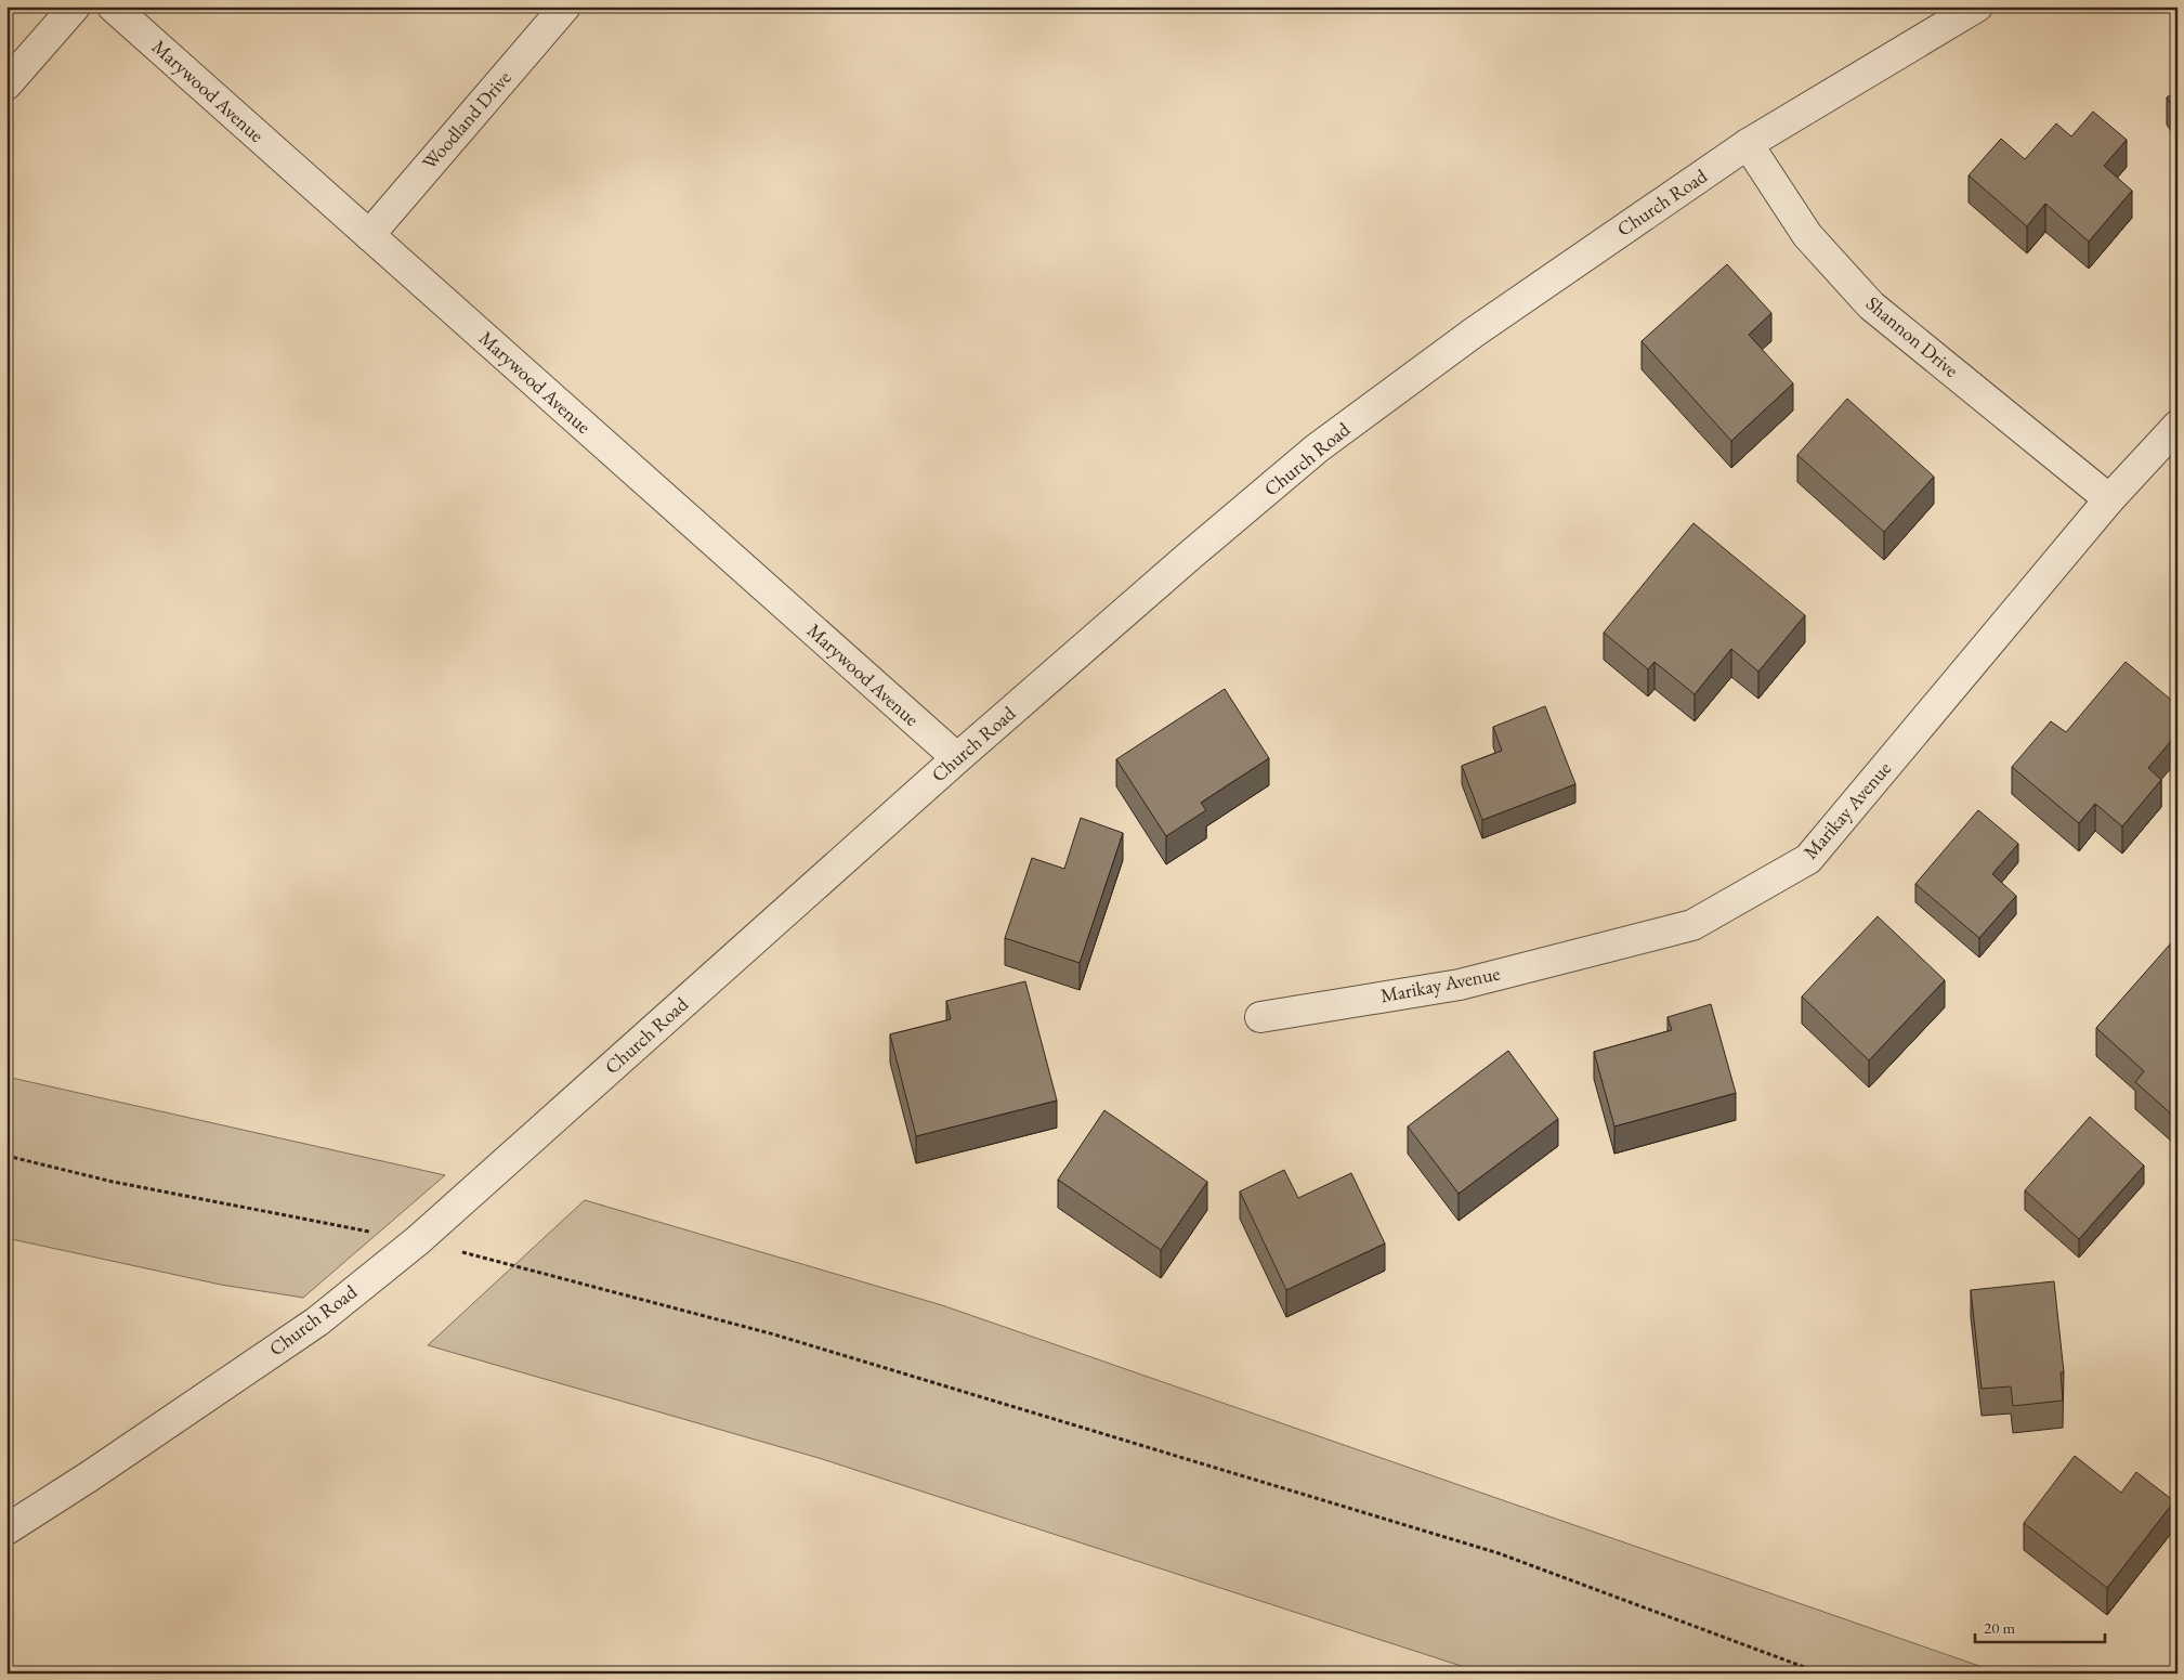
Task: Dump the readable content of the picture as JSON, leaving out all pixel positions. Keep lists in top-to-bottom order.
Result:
{
  "streets": {
    "street": [
      "Marywood Avenue",
      "Woodland Drive",
      "Church Road",
      "Shannon Drive",
      "Marikay Avenue"
    ]
  },
  "crossings": [
    ["Marywood Avenue", "Woodland Drive"],
    ["Marywood Avenue", "Church Road"],
    ["Church Road", "Shannon Drive"],
    ["Shannon Drive", "Marikay Avenue"]
  ],
  "scale_bar": "20 m"
}
